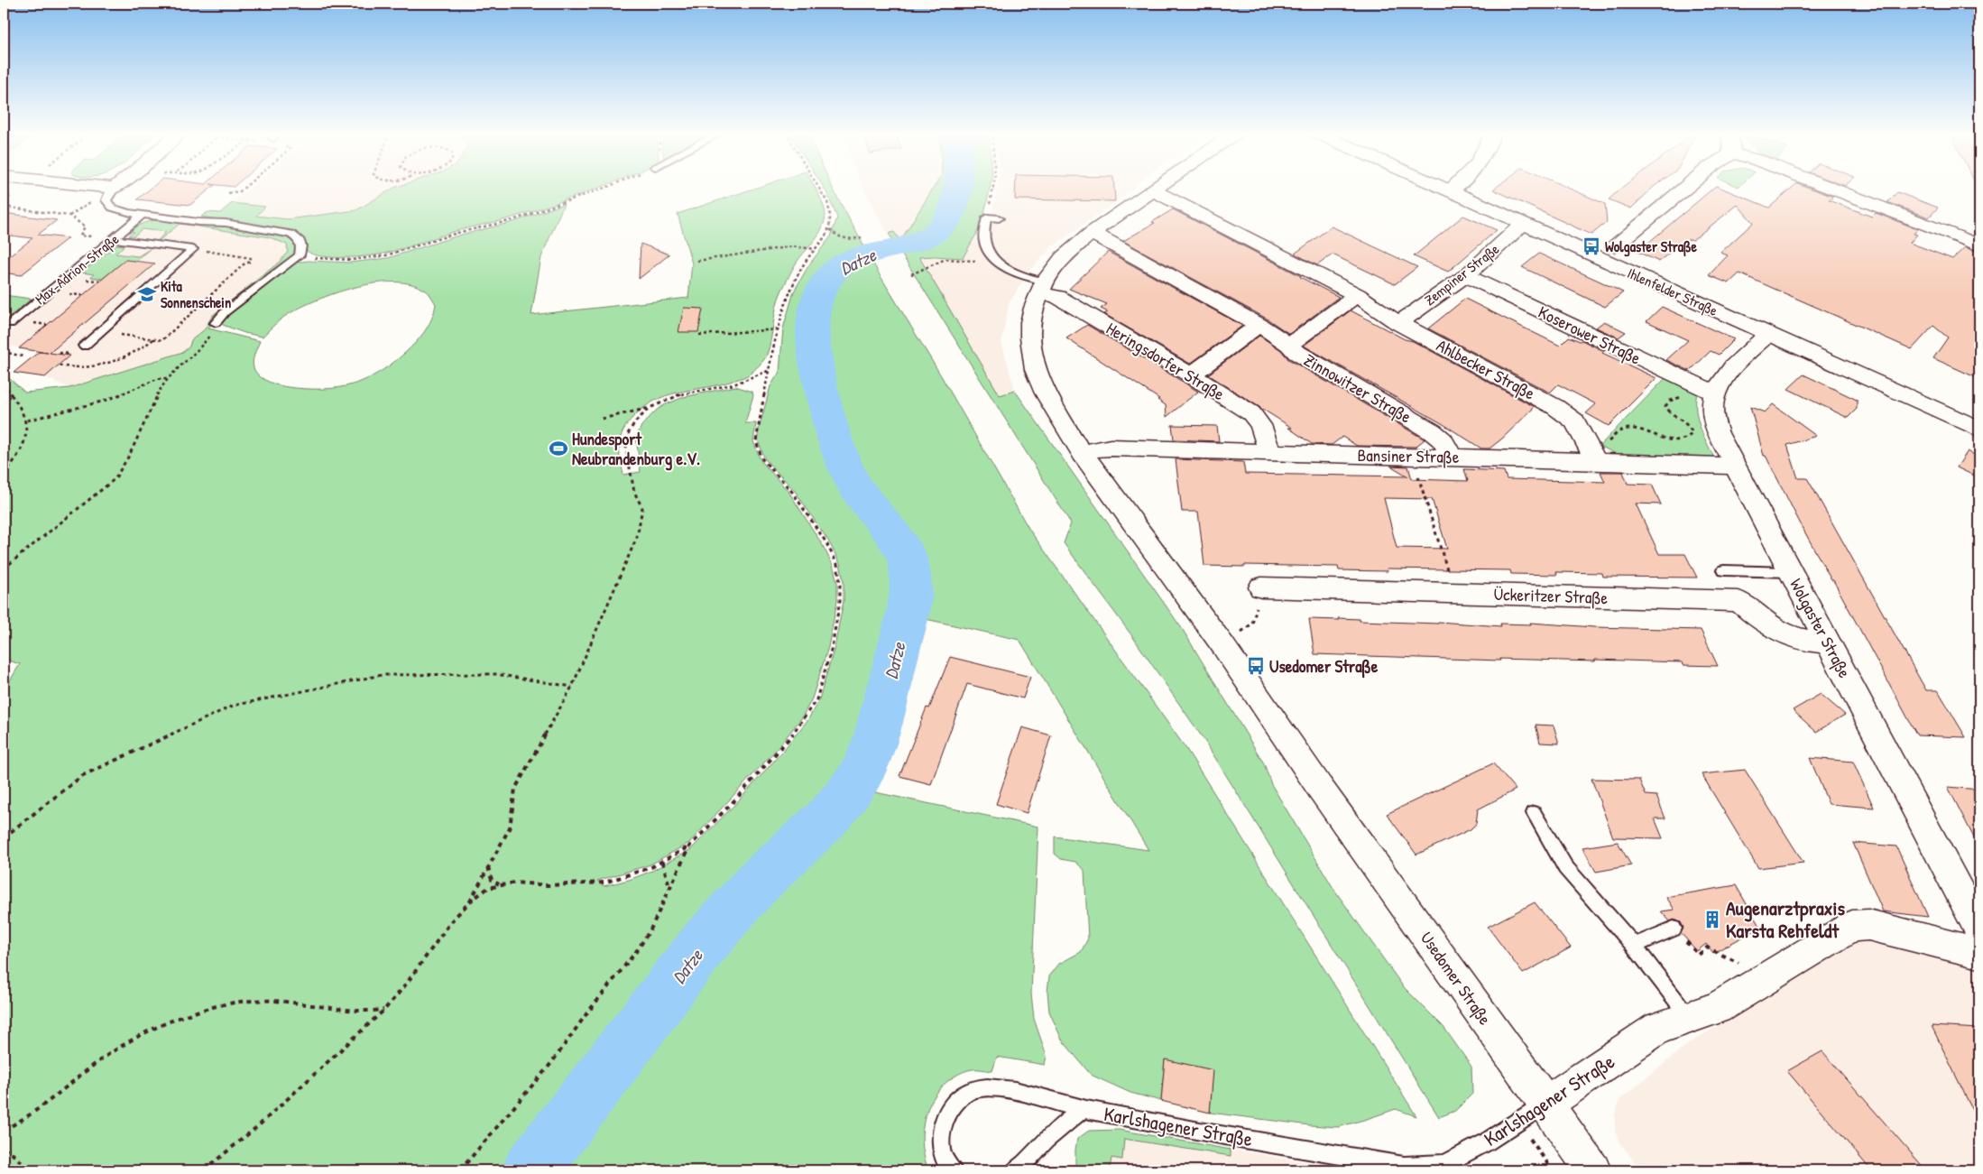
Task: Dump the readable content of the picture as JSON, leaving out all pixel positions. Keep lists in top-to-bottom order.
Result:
{
  "streets": {
    "street": [
      "Zempiner Straße",
      "Ihlenfelder Straße",
      "Koserower Straße",
      "Heringsdorfer Straße",
      "Ahlbecker Straße",
      "Zinnowitzer Straße",
      "Bansiner Straße",
      "Ückeritzer Straße",
      "Wolgaster Straße",
      "Usedomer Straße",
      "Karlshagener Straße"
    ],
    "lane": ["Max-Adrion-Straße"]
  },
  "crossings": [
    ["Zempiner Straße", "Ihlenfelder Straße"],
    ["Zempiner Straße", "Koserower Straße"],
    ["Zempiner Straße", "Ahlbecker Straße"],
    ["Koserower Straße", "Wolgaster Straße"],
    ["Heringsdorfer Straße", "Bansiner Straße"],
    ["Heringsdorfer Straße", "Usedomer Straße"],
    ["Ahlbecker Straße", "Bansiner Straße"],
    ["Ahlbecker Straße", "Usedomer Straße"],
    ["Zinnowitzer Straße", "Bansiner Straße"],
    ["Zinnowitzer Straße", "Usedomer Straße"],
    ["Bansiner Straße", "Wolgaster Straße"],
    ["Bansiner Straße", "Usedomer Straße"],
    ["Ückeritzer Straße", "Wolgaster Straße"],
    ["Usedomer Straße", "Karlshagener Straße"]
  ],
  "water": ["Datze"],
  "places": {
    "bus stop": ["Wolgaster Straße", "Usedomer Straße"],
    "school or university": ["Kita Sonnenschein"],
    "sports": ["Hundesport Neubrandenburg e.V."],
    "building": ["Augenarztpraxis Karsta Rehfeldt"]
  }
}
